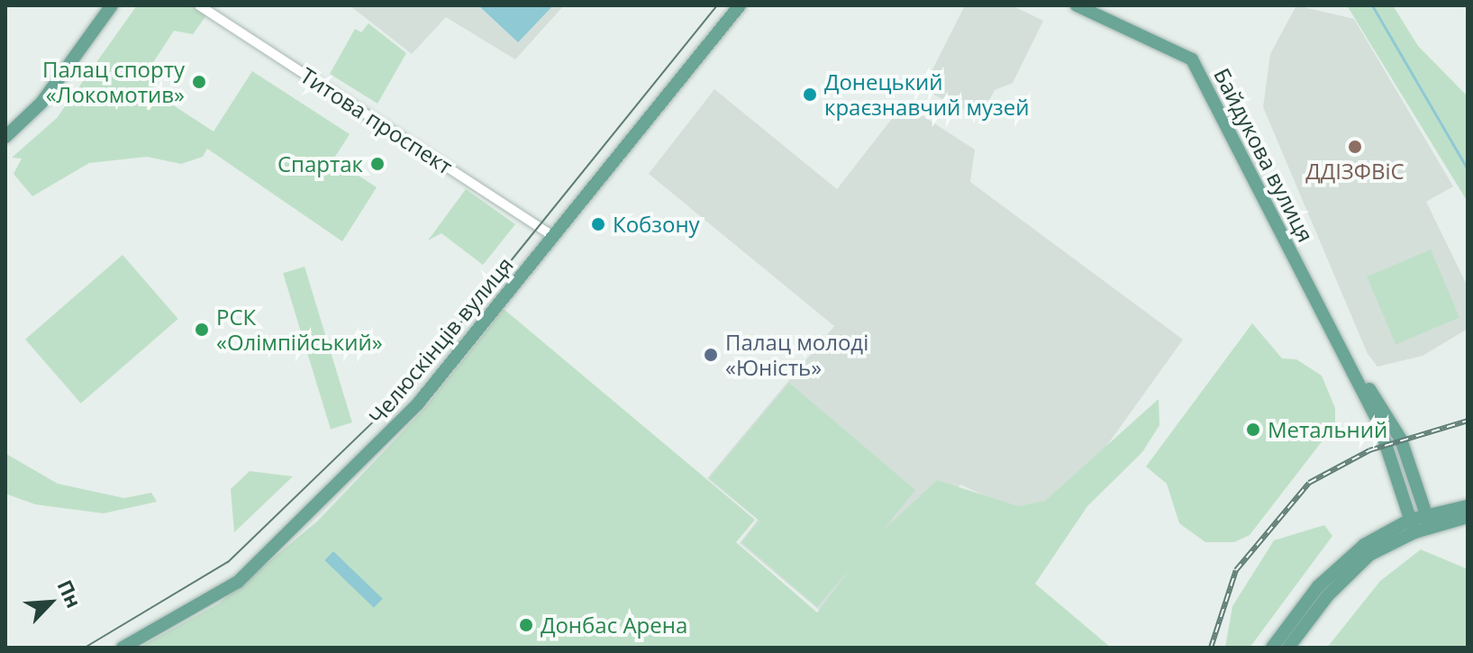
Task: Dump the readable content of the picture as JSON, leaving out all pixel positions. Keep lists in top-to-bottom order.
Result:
{
  "streets": {
    "main road": ["Байдукова вулиця", "Челюскінців вулиця"],
    "street": ["Титова проспект"]
  },
  "crossings": [
    ["Титова проспект", "Челюскінців вулиця"]
  ],
  "places": [
    "Палац спорту «Локомотив»",
    "Донецький краєзнавчий музей",
    "ДДІЗФВіС",
    "Спартак",
    "Кобзону",
    "РСК «Олімпійський»",
    "Палац молоді «Юність»",
    "Метальний",
    "Донбас Арена"
  ],
  "north": "top right"
}
